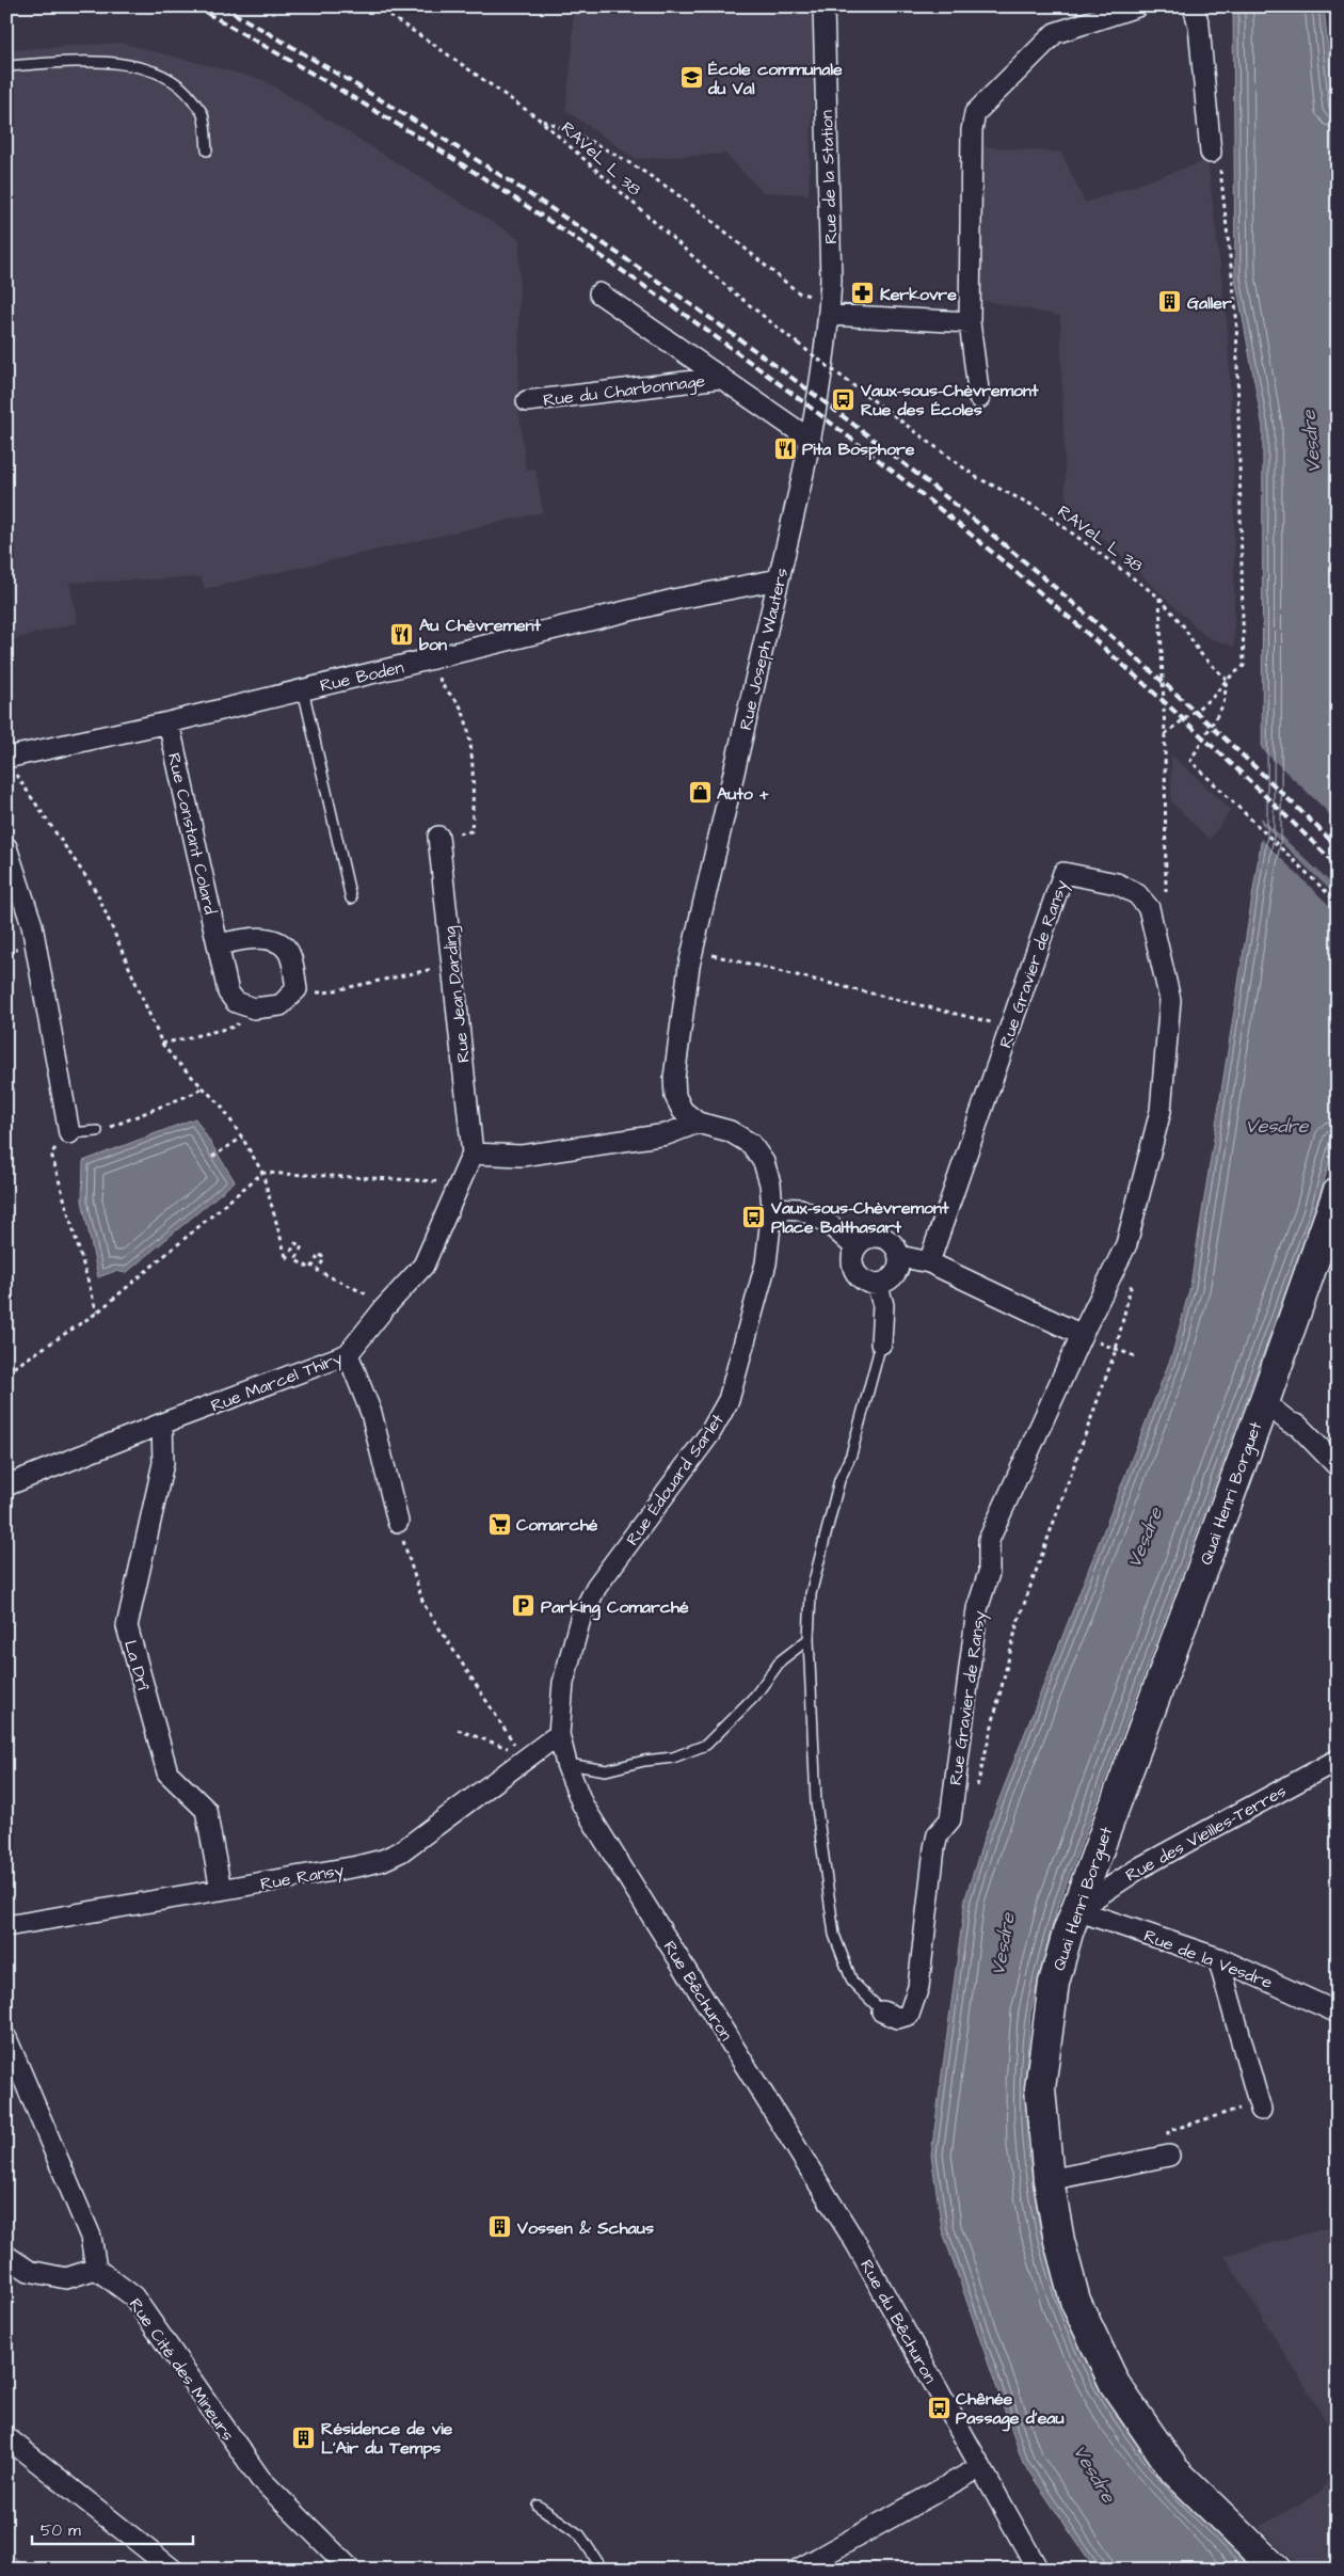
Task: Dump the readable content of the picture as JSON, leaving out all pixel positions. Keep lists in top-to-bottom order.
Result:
{
  "streets": {
    "main road": ["Quai Henri Borguet"],
    "street": [
      "Rue de la Station",
      "Rue du Charbonnage",
      "Rue Joseph Wauters",
      "Rue Boden",
      "Rue Constant Colard",
      "Rue Gravier de Ransy",
      "Rue Jean Darding",
      "Rue Marcel Thiry",
      "Rue Édouard Sarlet",
      "La Drî",
      "Rue des Vieilles-Terres",
      "Rue Ransy",
      "Rue de la Vesdre",
      "Rue Bêchuron",
      "Rue du Bêchuron",
      "Rue Cité des Mineurs"
    ],
    "path": ["RAVeL L 38"]
  },
  "crossings": [
    ["Rue de la Station", "Rue Joseph Wauters"],
    ["Rue du Charbonnage", "Rue Joseph Wauters"],
    ["Rue Joseph Wauters", "Rue Boden"],
    ["Rue Joseph Wauters", "Rue Édouard Sarlet"],
    ["Rue Boden", "Rue Constant Colard"],
    ["Rue Jean Darding", "Rue Marcel Thiry"],
    ["Rue Marcel Thiry", "La Drî"],
    ["Rue Édouard Sarlet", "Rue Ransy"],
    ["Rue Édouard Sarlet", "Rue Bêchuron"],
    ["Quai Henri Borguet", "Rue des Vieilles-Terres"],
    ["Quai Henri Borguet", "Rue de la Vesdre"],
    ["La Drî", "Rue Ransy"],
    ["Rue des Vieilles-Terres", "Rue de la Vesdre"],
    ["Rue Ransy", "Rue Bêchuron"],
    ["Rue Bêchuron", "Rue du Bêchuron"]
  ],
  "water": ["Vesdre"],
  "places": {
    "school or university": ["École communale du Val"],
    "pharmacy": ["Kerkovre"],
    "building": ["Galler", "Vossen & Schaus", "Résidence de vie L'Air du Temps"],
    "bus stop": ["Vaux-sous-Chèvremont Rue des Écoles", "Vaux-sous-Chèvremont Place Balthasart", "Chênée Passage d'eau"],
    "restaurant": ["Pita Bosphore", "Au Chèvrement bon"],
    "shop": ["Auto +"],
    "supermarket": ["Comarché"],
    "parking": ["Parking Comarché"]
  },
  "scale_bar": "50 m"
}
